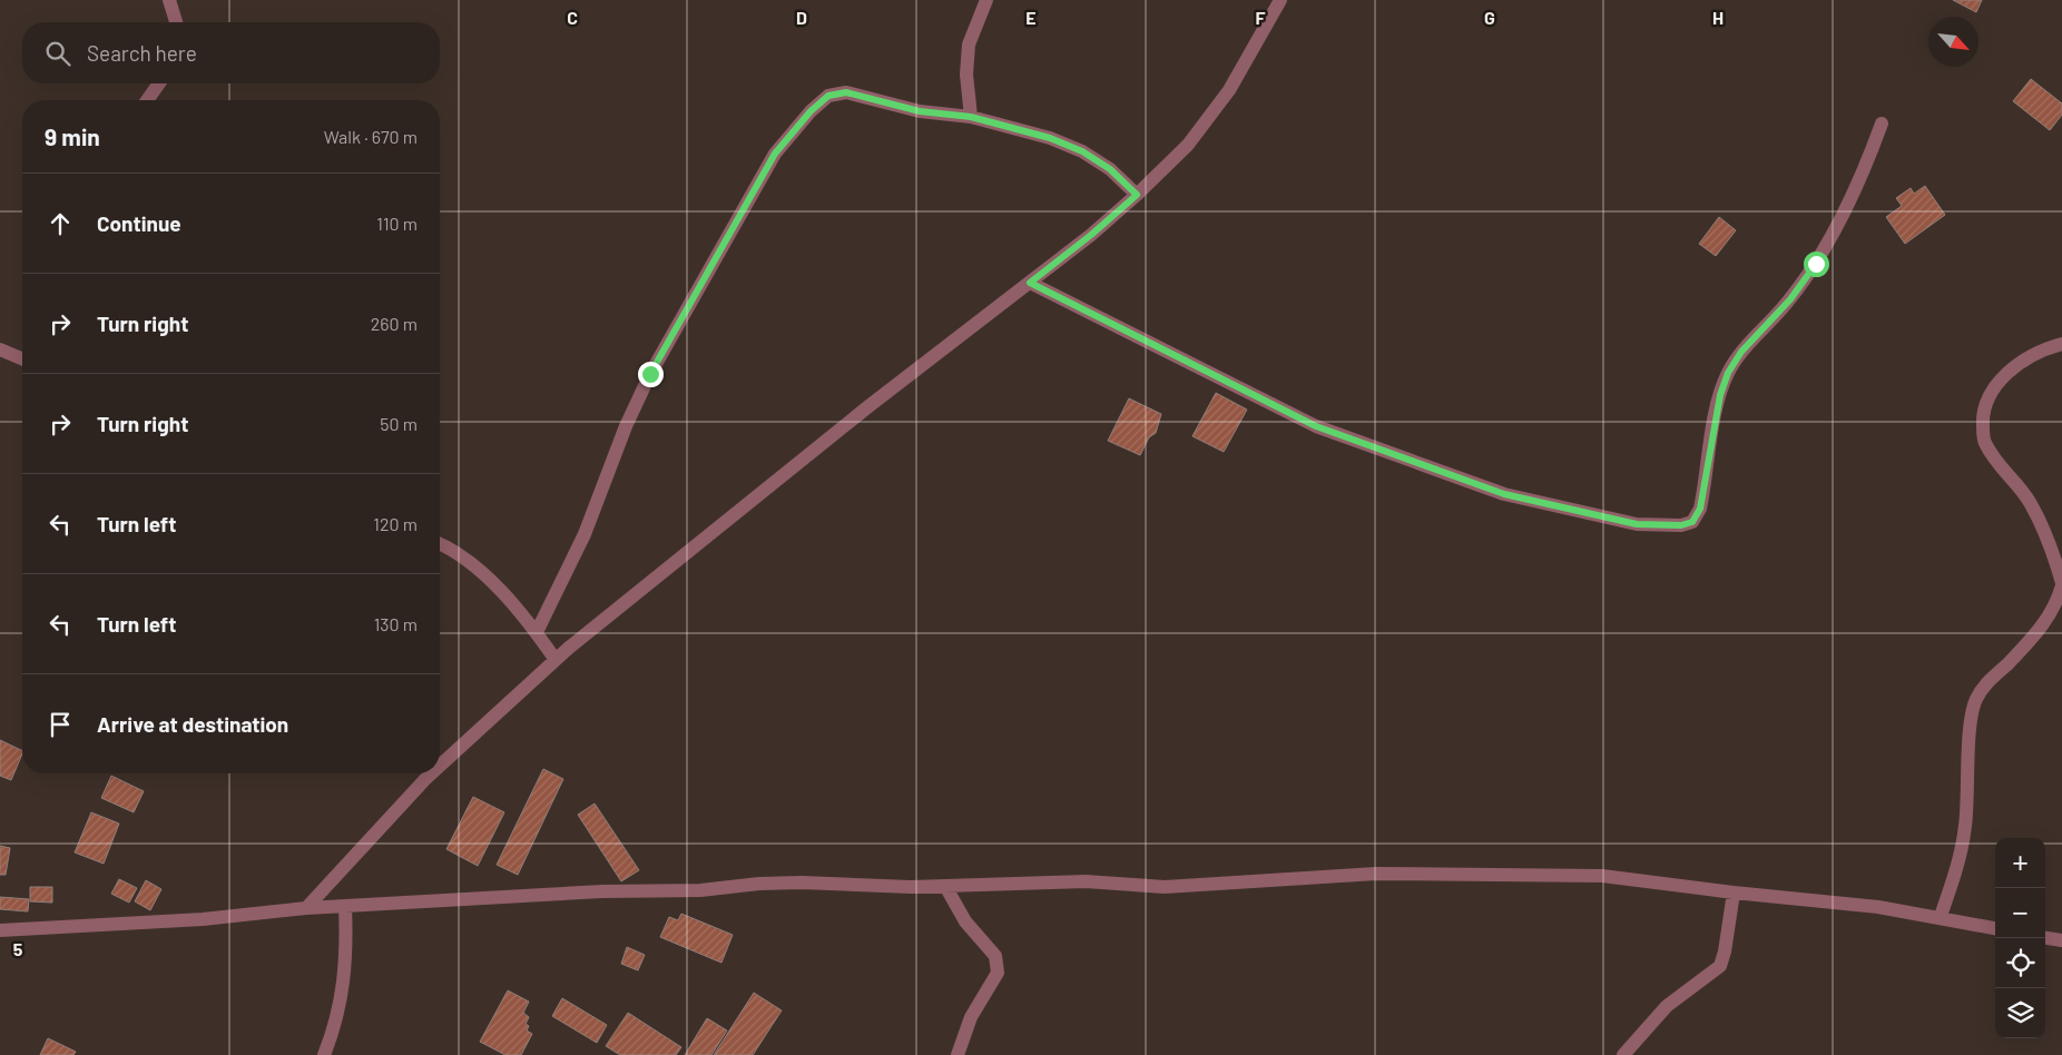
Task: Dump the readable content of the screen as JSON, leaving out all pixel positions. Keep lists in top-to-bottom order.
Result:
{
  "north": "bottom right",
  "page": {
    "search": "Search here",
    "heading": ["9 min", "Walk · 670 m"],
    "list": [
      ["Continue", "110 m"],
      ["Turn right", "260 m"],
      ["Turn right", "50 m"],
      ["Turn left", "120 m"],
      ["Turn left", "130 m"],
      "Arrive at destination"
    ],
    "map_buttons": ["+", "−"]
  },
  "grid": {
    "columns": [
      "C",
      "D",
      "E",
      "F",
      "G",
      "H"
    ],
    "rows": ["5"]
  }
}
